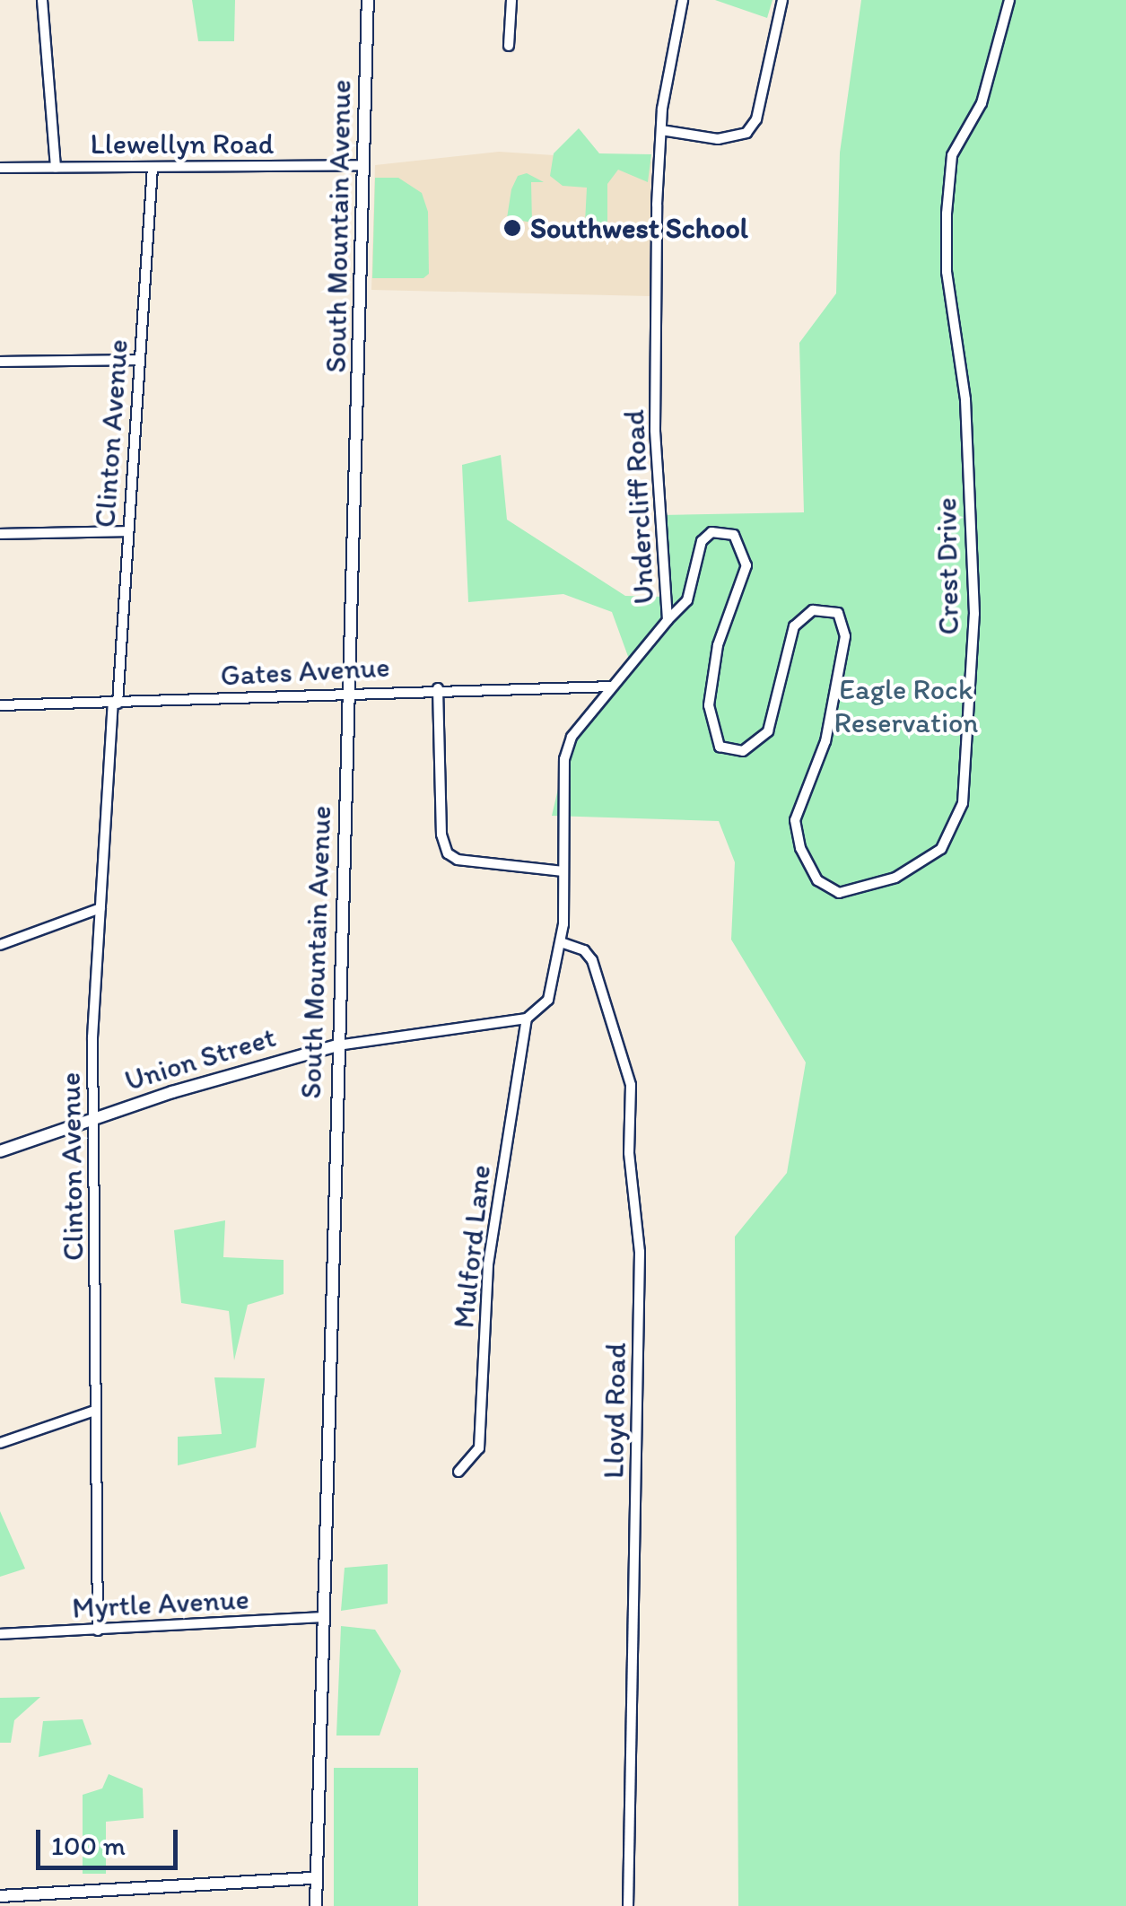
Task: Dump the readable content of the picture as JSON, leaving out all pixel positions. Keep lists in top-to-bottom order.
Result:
{
  "streets": {
    "street": [
      "Llewellyn Road",
      "South Mountain Avenue",
      "Clinton Avenue",
      "Undercliff Road",
      "Crest Drive",
      "Gates Avenue",
      "Union Street",
      "Mulford Lane",
      "Lloyd Road",
      "Myrtle Avenue"
    ]
  },
  "crossings": [
    ["Llewellyn Road", "South Mountain Avenue"],
    ["Llewellyn Road", "Clinton Avenue"],
    ["South Mountain Avenue", "Gates Avenue"],
    ["South Mountain Avenue", "Union Street"],
    ["South Mountain Avenue", "Myrtle Avenue"],
    ["Clinton Avenue", "Gates Avenue"],
    ["Clinton Avenue", "Union Street"],
    ["Clinton Avenue", "Myrtle Avenue"],
    ["Undercliff Road", "Crest Drive"],
    ["Undercliff Road", "Gates Avenue"],
    ["Undercliff Road", "Union Street"],
    ["Undercliff Road", "Mulford Lane"],
    ["Undercliff Road", "Lloyd Road"],
    ["Union Street", "Mulford Lane"]
  ],
  "parks": ["Eagle Rock Reservation"],
  "places": ["Southwest School"],
  "scale_bar": "100 m"
}
